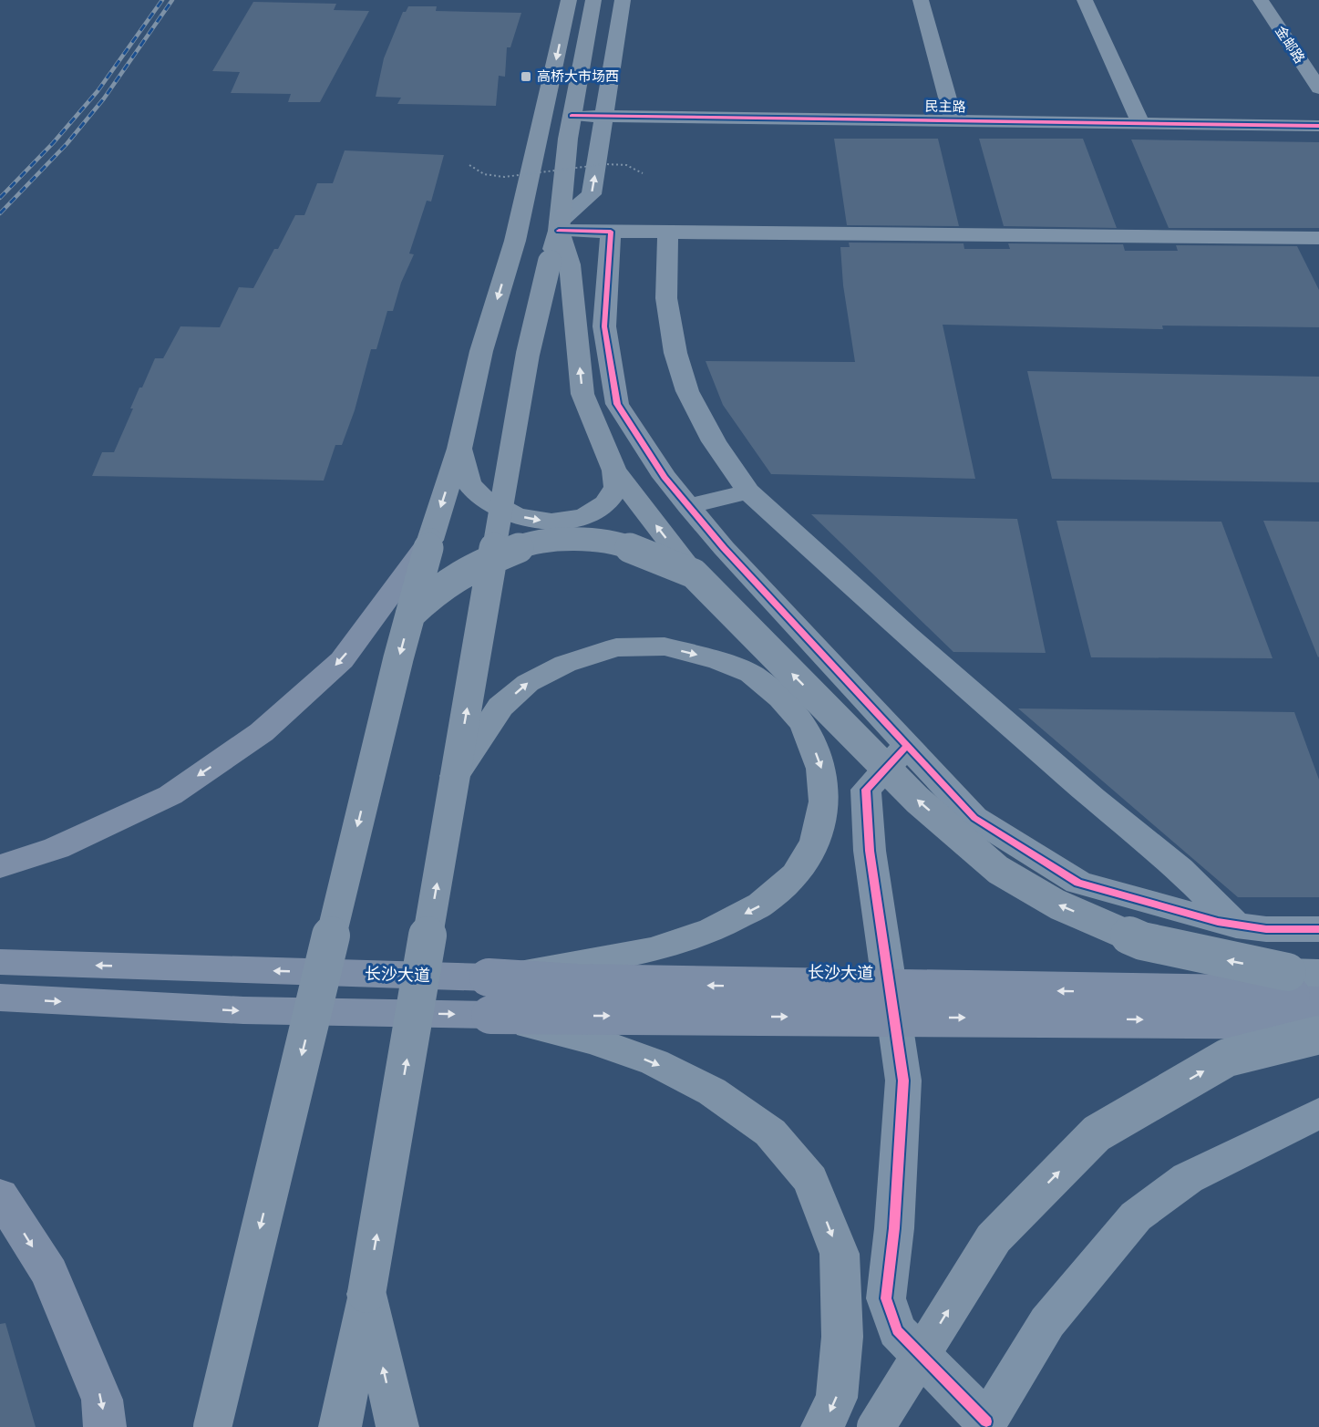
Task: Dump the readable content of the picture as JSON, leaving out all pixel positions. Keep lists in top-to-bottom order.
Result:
{
  "streets": {
    "main road": ["长沙大道"],
    "street": ["金邮路", "民主路"]
  },
  "places": {
    "transit": ["高桥大市场西"]
  }
}
